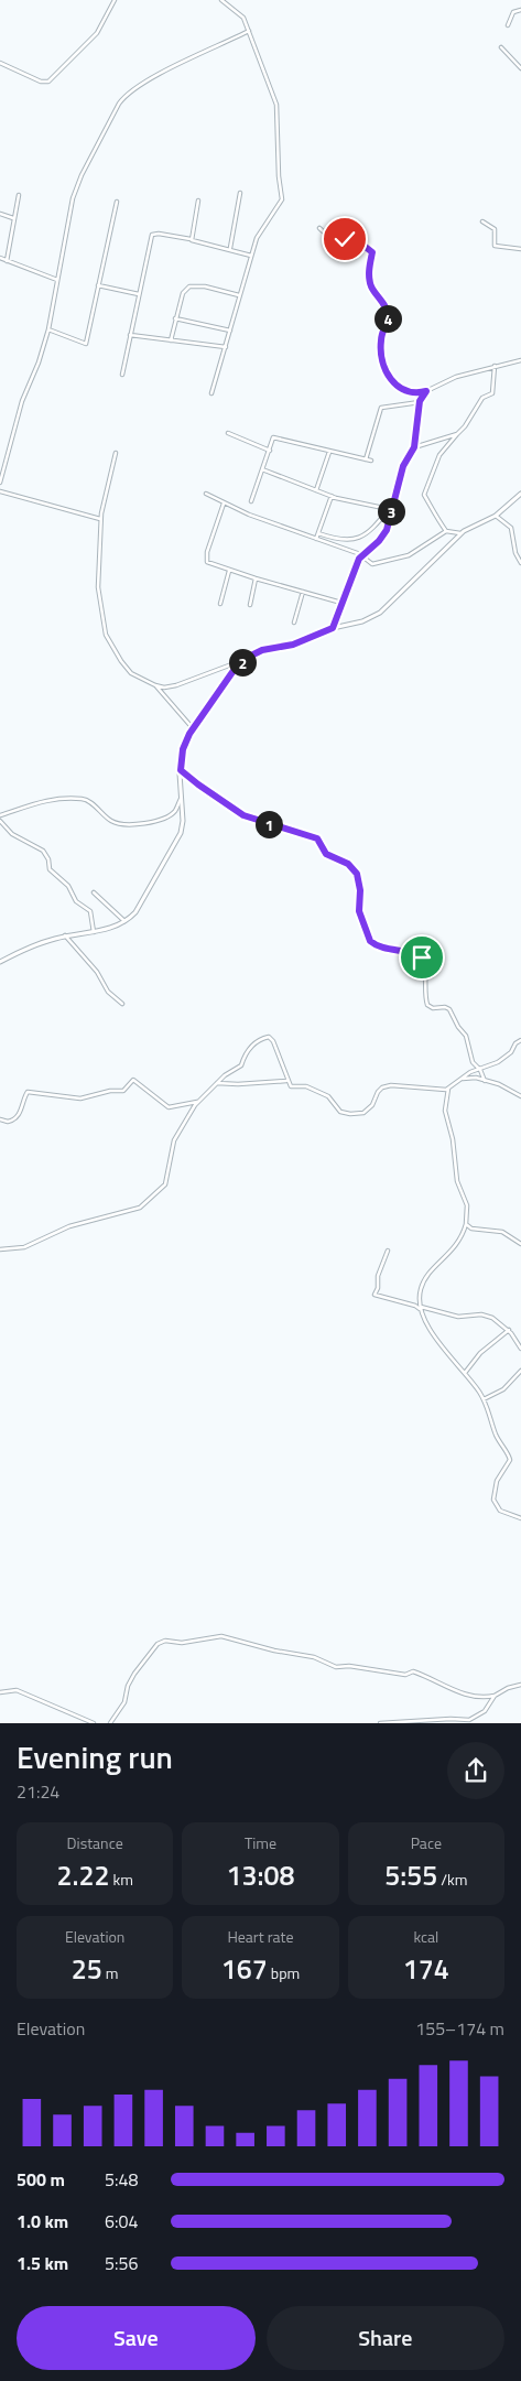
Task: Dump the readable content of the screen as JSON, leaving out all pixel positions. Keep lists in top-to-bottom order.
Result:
{
  "page": {
    "pins": [
      "4",
      "3",
      "2",
      "1"
    ],
    "heading": ["Evening run", "21:24"],
    "stats": [
      ["Distance", "2.22 km"],
      ["Time", "13:08"],
      ["Pace", "5:55 /km"],
      ["Elevation", "25 m"],
      ["Heart rate", "167 bpm"],
      ["kcal", "174"]
    ],
    "chart": ["Elevation", "155–174 m"],
    "list": [
      {
        "name": "500 m",
        "note": "5:48"
      },
      {
        "name": "1.0 km",
        "note": "6:04"
      },
      {
        "name": "1.5 km",
        "note": "5:56"
      }
    ],
    "buttons": ["Save", "Share"]
  }
}
